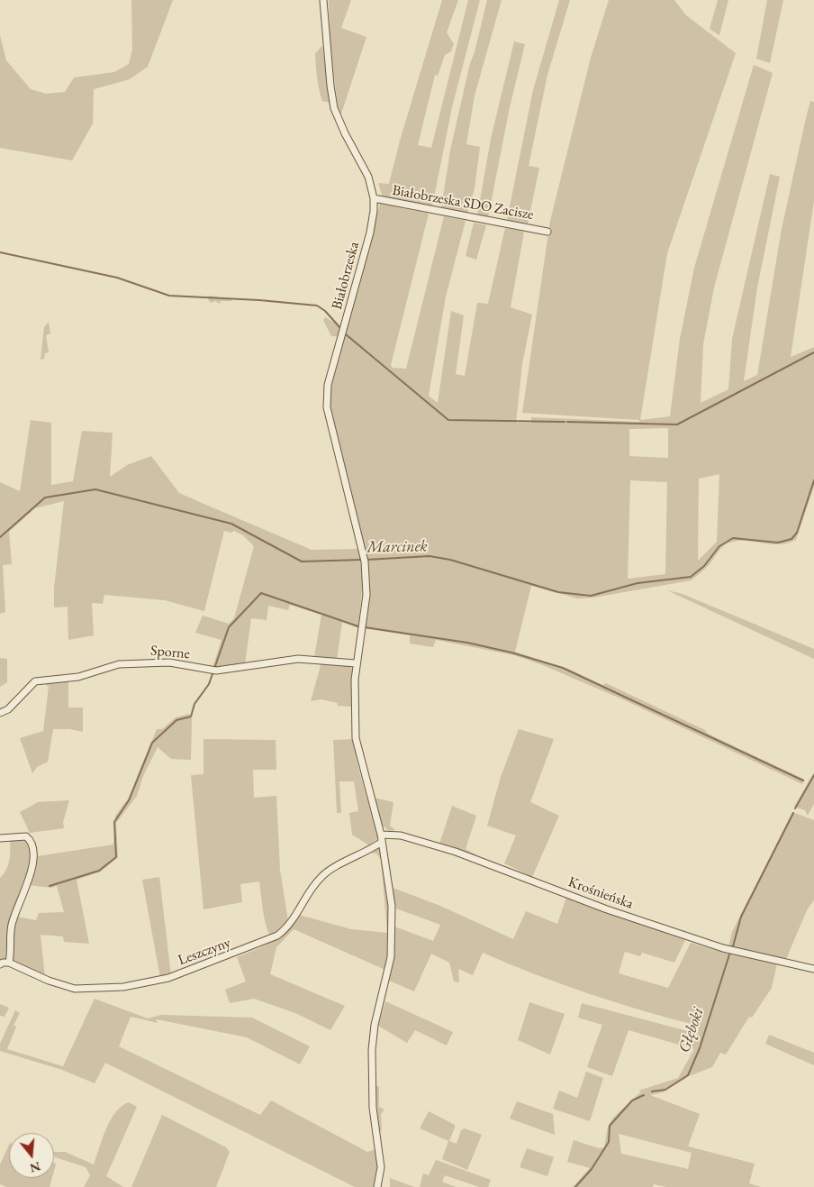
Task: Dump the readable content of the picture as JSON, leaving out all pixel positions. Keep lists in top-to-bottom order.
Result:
{
  "streets": {
    "street": [
      "Białobrzeska SDO Zacisze",
      "Białobrzeska",
      "Sporne",
      "Krośnieńska",
      "Leszczyny"
    ]
  },
  "crossings": [
    ["Białobrzeska SDO Zacisze", "Białobrzeska"],
    ["Białobrzeska", "Sporne"],
    ["Białobrzeska", "Krośnieńska"],
    ["Białobrzeska", "Leszczyny"]
  ],
  "water": ["Marcinek", "Głęboki"],
  "north": "bottom"
}
